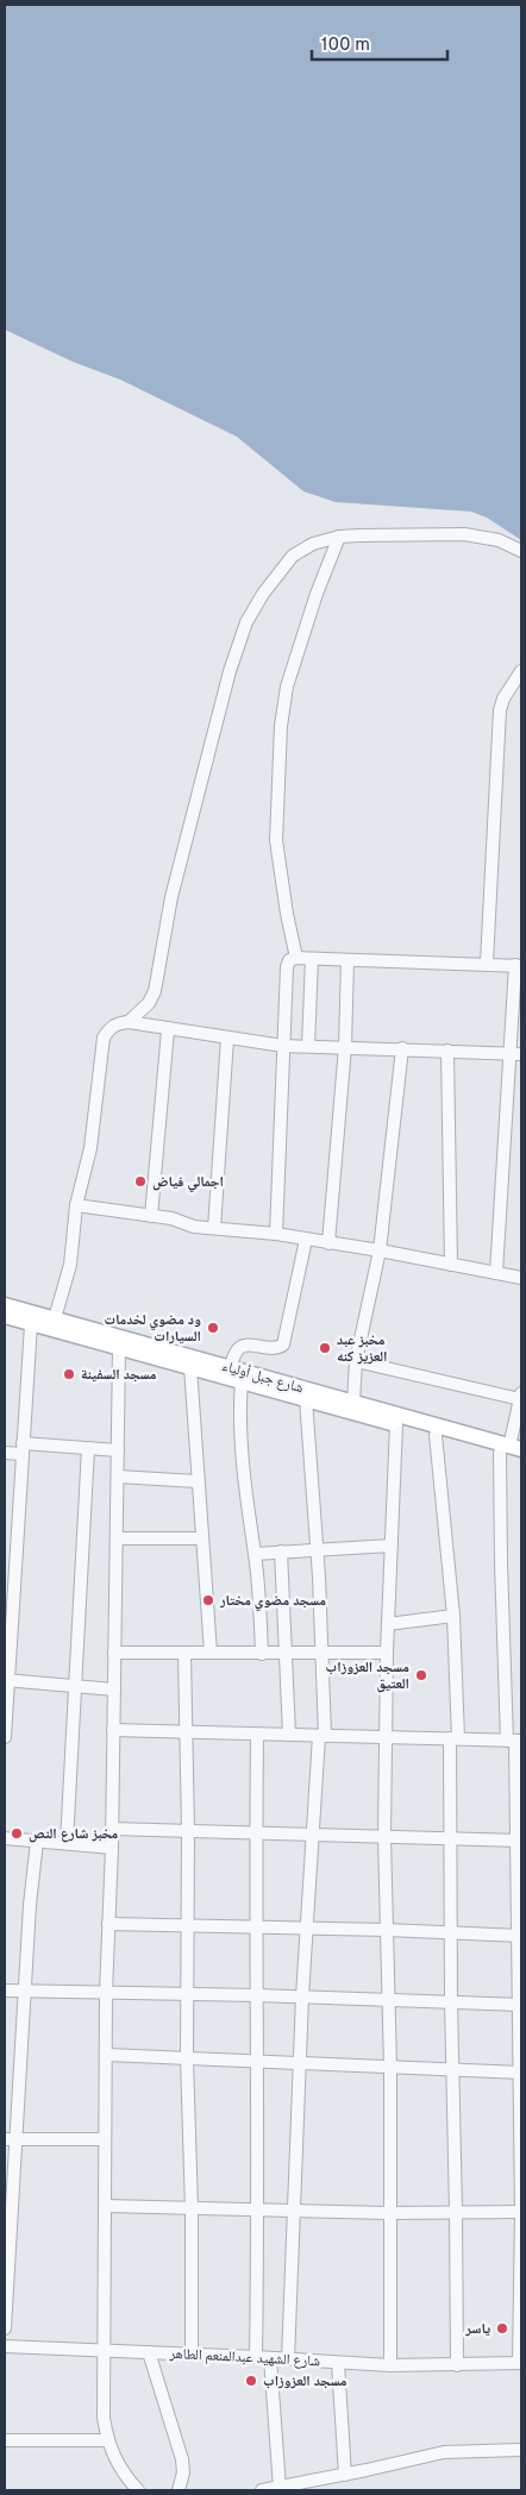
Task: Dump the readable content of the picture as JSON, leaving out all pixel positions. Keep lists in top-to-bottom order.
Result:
{
  "streets": {
    "main road": ["شارع جبل أولياء"],
    "street": ["شارع الشهيد عبدالمنعم الطاهر"]
  },
  "places": [
    "اجمالي فياض",
    "ود مضوي لخدمات السيارات",
    "مخبز عبد العزيز كنه",
    "مسجد السفينة",
    "مسجد مضوي مختار",
    "مسجد العزوزاب العتيق",
    "مخبز شارع النص",
    "ياسر",
    "مسجد العزوزاب"
  ],
  "scale_bar": "100 m"
}
